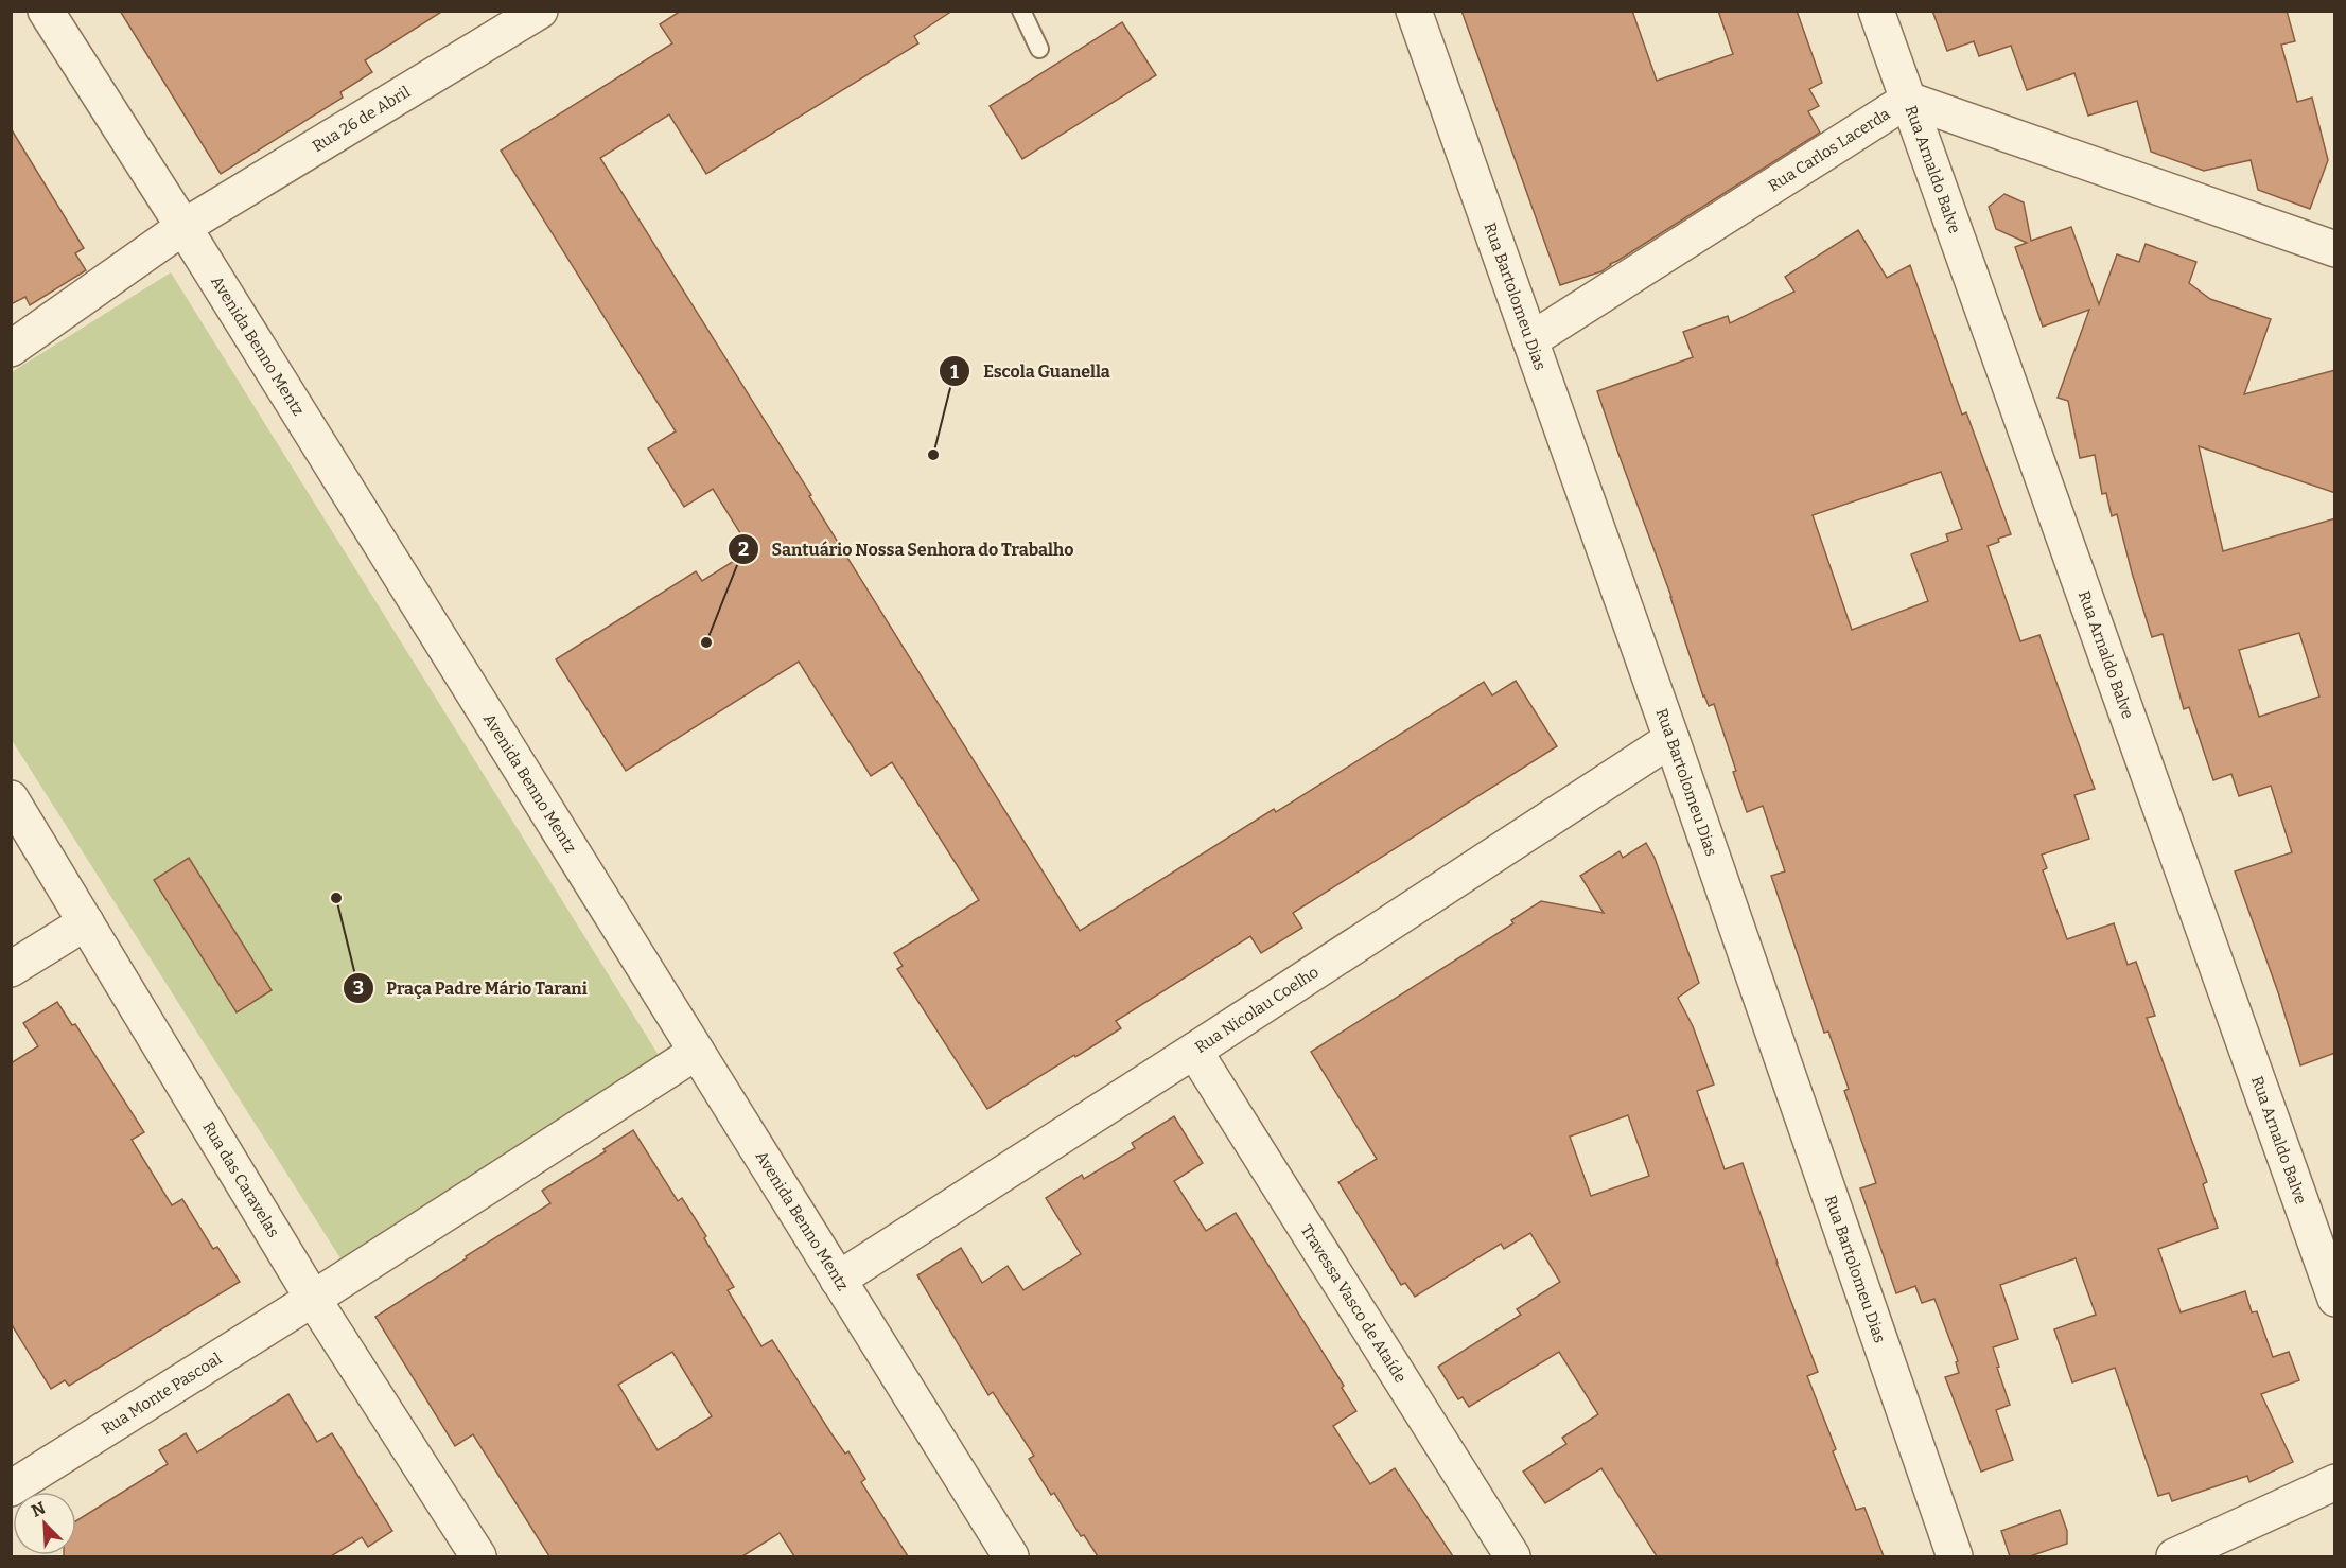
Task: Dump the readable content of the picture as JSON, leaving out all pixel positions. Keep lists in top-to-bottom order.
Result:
{
  "streets": {
    "street": [
      "Rua 26 de Abril",
      "Rua Carlos Lacerda",
      "Rua Arnaldo Balve",
      "Rua Bartolomeu Dias",
      "Avenida Benno Mentz",
      "Rua Nicolau Coelho",
      "Rua das Caravelas",
      "Travessa Vasco de Ataíde",
      "Rua Monte Pascoal"
    ]
  },
  "crossings": [
    ["Rua 26 de Abril", "Avenida Benno Mentz"],
    ["Rua Carlos Lacerda", "Rua Arnaldo Balve"],
    ["Rua Carlos Lacerda", "Rua Bartolomeu Dias"],
    ["Rua Bartolomeu Dias", "Rua Nicolau Coelho"],
    ["Avenida Benno Mentz", "Rua Nicolau Coelho"],
    ["Avenida Benno Mentz", "Rua Monte Pascoal"],
    ["Rua Nicolau Coelho", "Travessa Vasco de Ataíde"],
    ["Rua das Caravelas", "Rua Monte Pascoal"]
  ],
  "places": ["Escola Guanella", "Santuário Nossa Senhora do Trabalho", "Praça Padre Mário Tarani"],
  "north": "top left"
}
